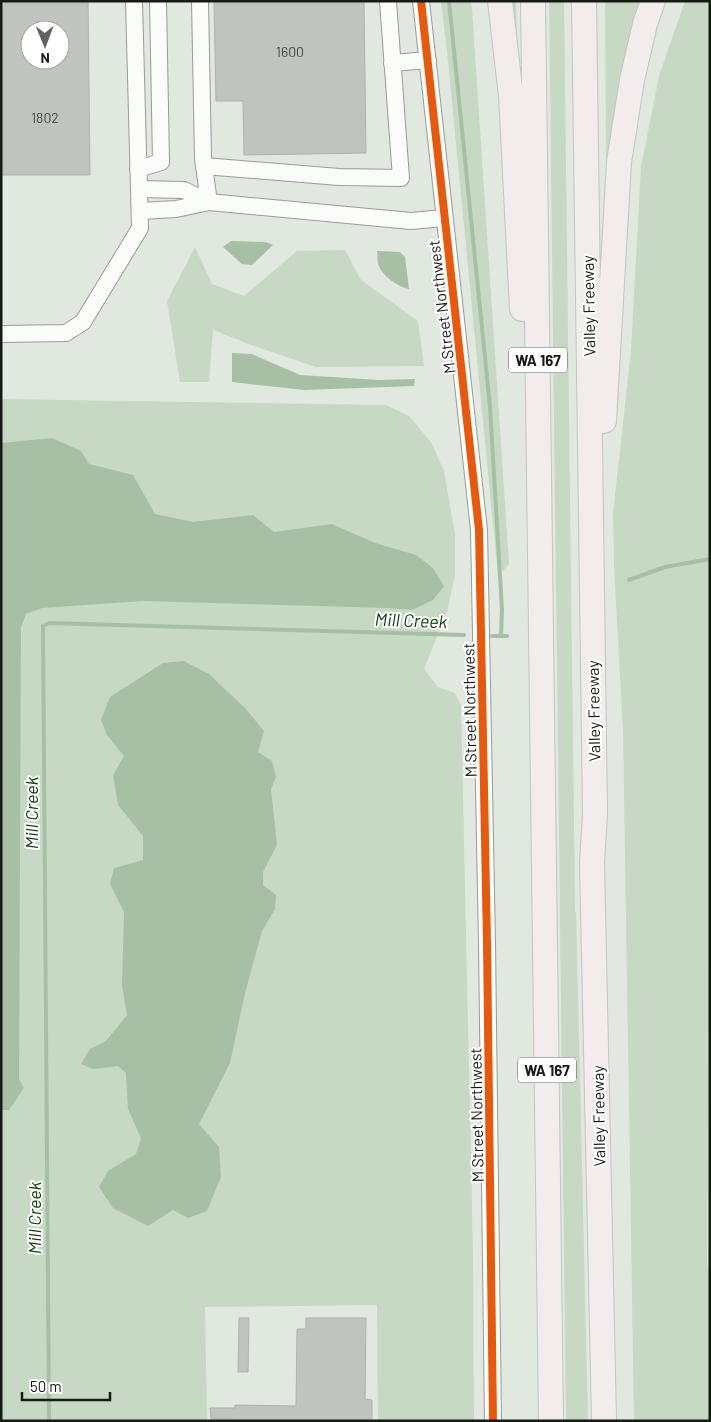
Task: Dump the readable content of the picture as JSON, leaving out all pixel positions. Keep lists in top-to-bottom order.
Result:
{
  "streets": {
    "highway": ["Valley Freeway", "WA 167"],
    "street": ["M Street Northwest"]
  },
  "water": ["Mill Creek"],
  "house_numbers": ["1600", "1802"],
  "scale_bar": "50 m",
  "north": "bottom"
}
